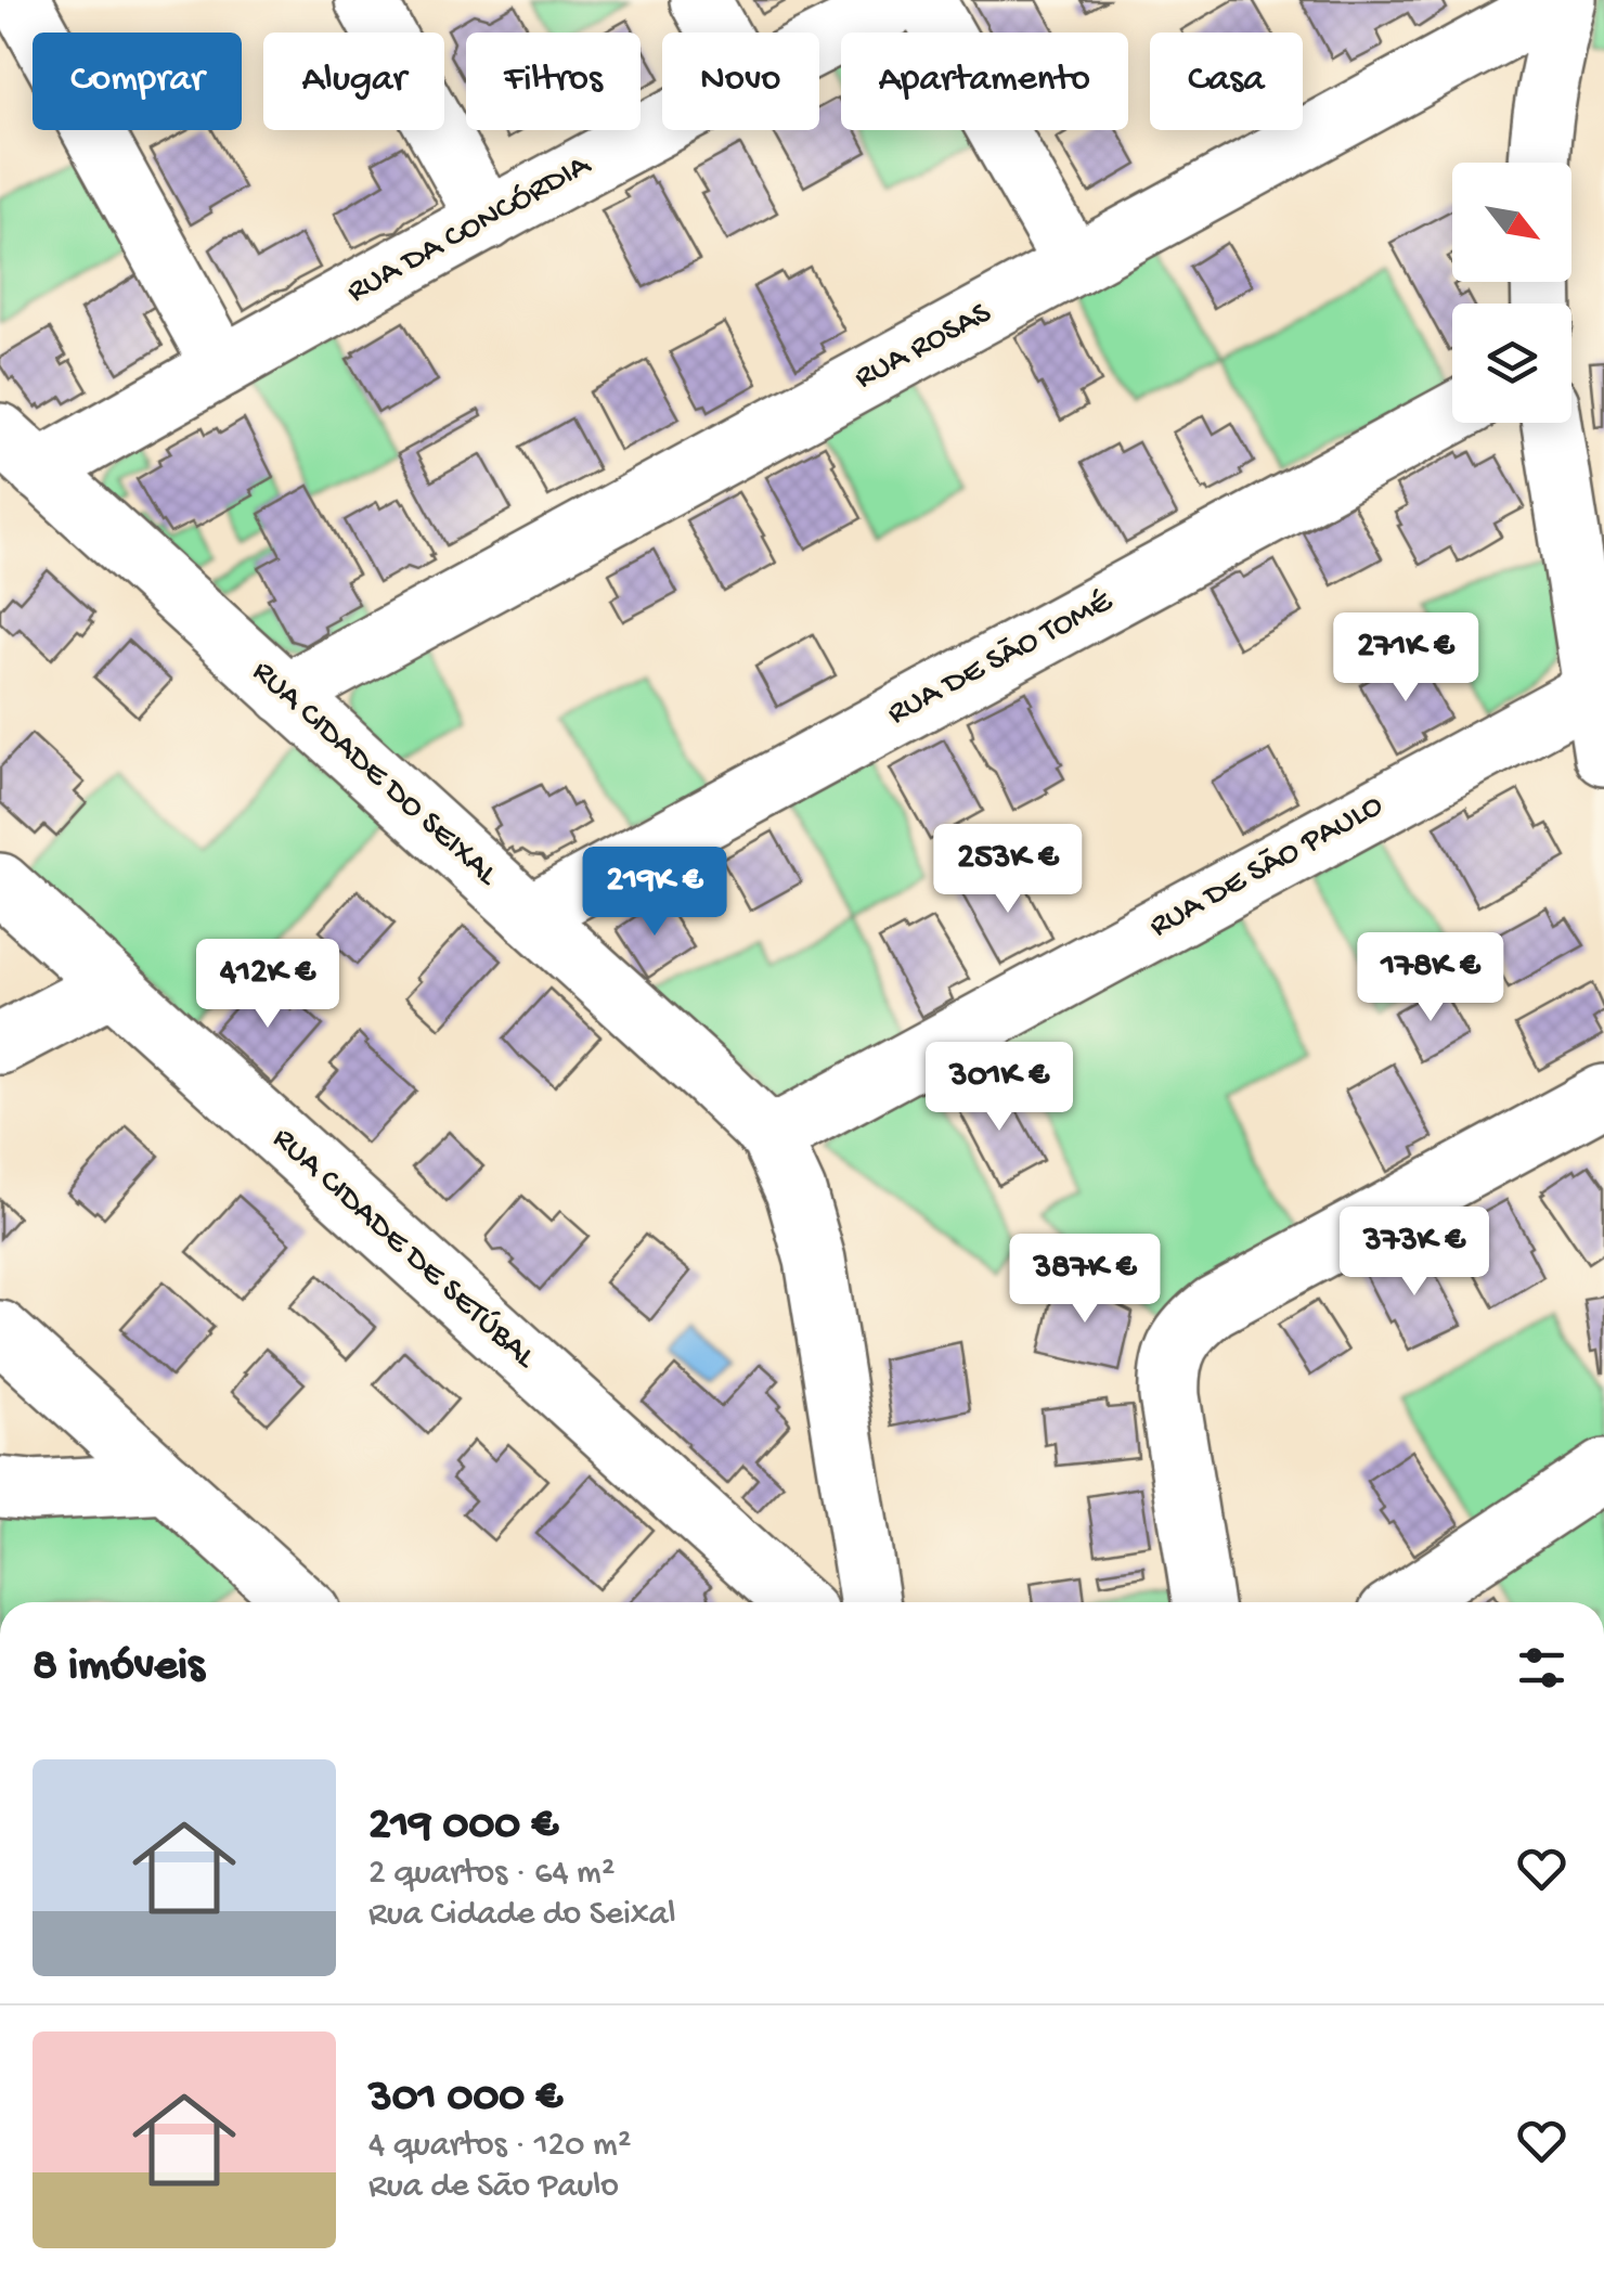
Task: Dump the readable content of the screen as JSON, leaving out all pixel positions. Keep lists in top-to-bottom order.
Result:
{
  "streets": {
    "street": [
      "RUA DA CONCÓRDIA",
      "RUA ROSAS",
      "RUA DE SÃO TOMÉ",
      "RUA CIDADE DO SEIXAL",
      "RUA DE SÃO PAULO",
      "RUA CIDADE DE SETÚBAL"
    ]
  },
  "crossings": [
    ["RUA DA CONCÓRDIA", "RUA CIDADE DO SEIXAL"],
    ["RUA ROSAS", "RUA CIDADE DO SEIXAL"],
    ["RUA DE SÃO TOMÉ", "RUA CIDADE DO SEIXAL"],
    ["RUA CIDADE DO SEIXAL", "RUA DE SÃO PAULO"]
  ],
  "north": "bottom right",
  "page": {
    "chip": [
      "Comprar",
      "Alugar",
      "Filtros",
      "Novo",
      "Apartamento",
      "Casa"
    ],
    "price": [
      "271K €",
      "253K €",
      "219K €",
      "178K €",
      "412K €",
      "301K €",
      "373K €",
      "387K €"
    ],
    "heading": "8 imóveis",
    "list": [
      {
        "name": "219 000 €",
        "note": "2 quartos · 64 m² · Rua Cidade do Seixal"
      },
      {
        "name": "301 000 €",
        "note": "4 quartos · 120 m² · Rua de São Paulo"
      }
    ]
  }
}
